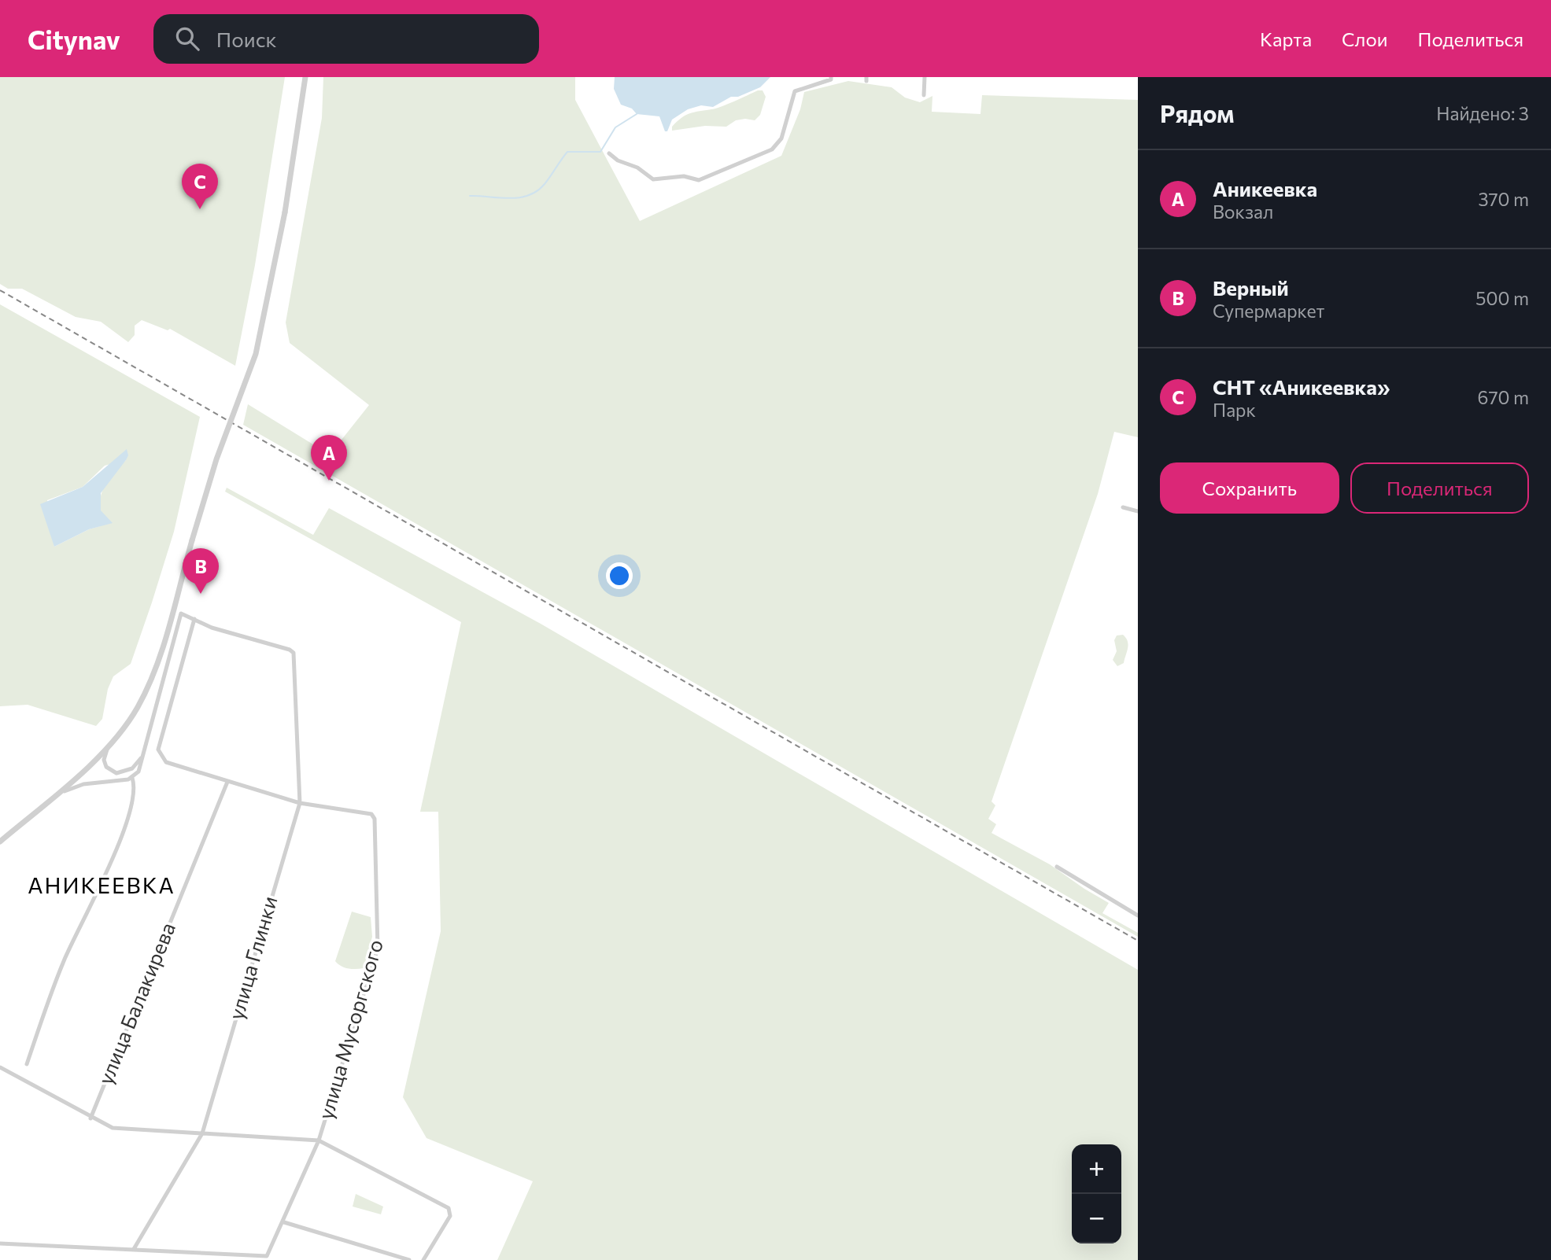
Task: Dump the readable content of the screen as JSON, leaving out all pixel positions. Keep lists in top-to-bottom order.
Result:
{
  "streets": {
    "street": ["улица Глинки", "улица Балакирева", "улица Мусоргского"]
  },
  "crossings": [
    ["улица Глинки", "улица Мусоргского"]
  ],
  "districts": ["АНИКЕЕВКА"],
  "page": {
    "header": "Citynav",
    "search": "Поиск",
    "nav": ["Карта", "Слои", "Поделиться"],
    "heading": ["Рядом", "Найдено: 3"],
    "list": [
      {
        "mark": "A",
        "name": "Аникеевка",
        "note": "Вокзал",
        "value": "370 m"
      },
      {
        "mark": "B",
        "name": "Верный",
        "note": "Супермаркет",
        "value": "500 m"
      },
      {
        "mark": "C",
        "name": "СНТ «Аникеевка»",
        "note": "Парк",
        "value": "670 m"
      }
    ],
    "pins": ["C", "A", "B"],
    "buttons": ["Сохранить", "Поделиться"],
    "map_buttons": ["+", "−"]
  }
}
